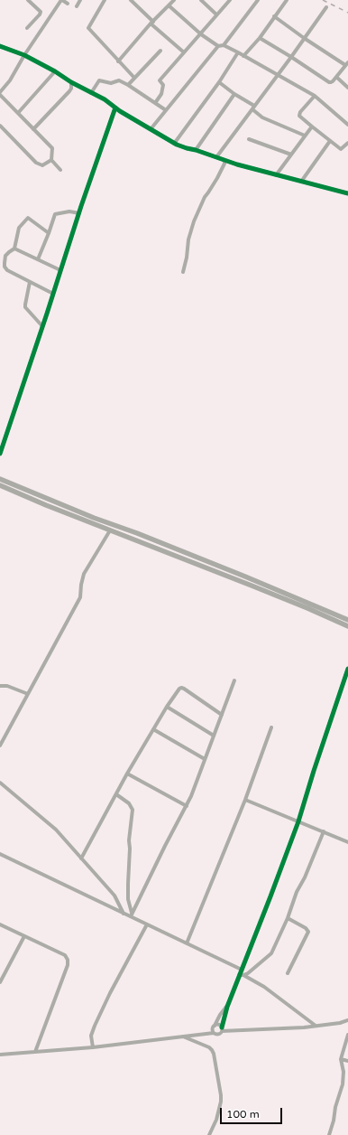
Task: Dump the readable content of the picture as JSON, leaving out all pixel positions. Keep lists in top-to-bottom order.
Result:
{
  "scale_bar": "100 m"
}
